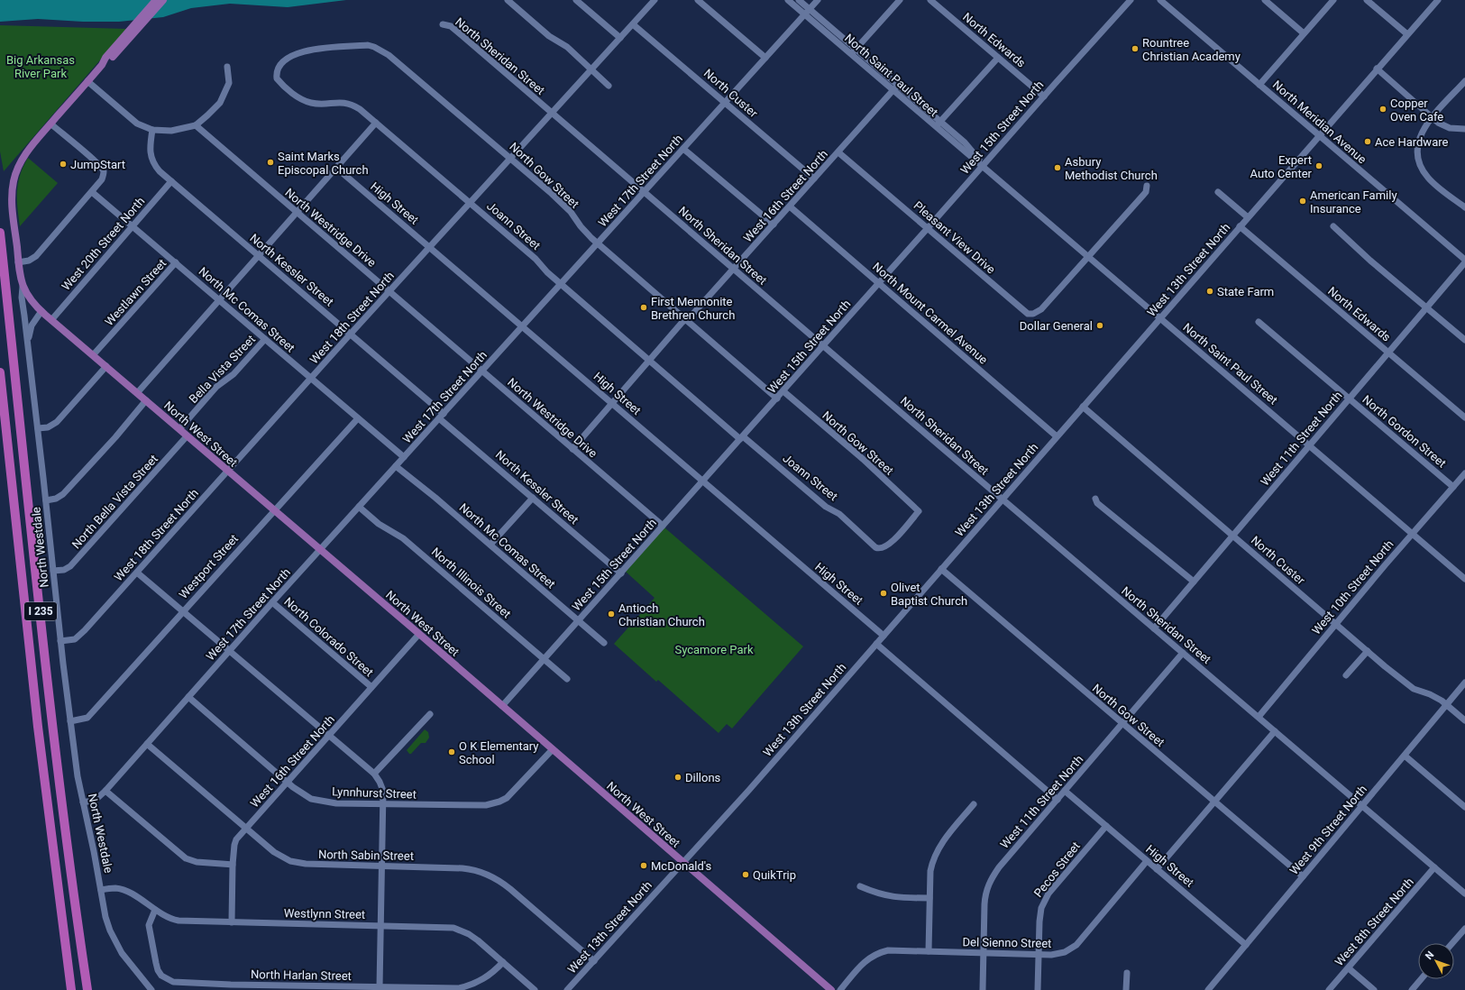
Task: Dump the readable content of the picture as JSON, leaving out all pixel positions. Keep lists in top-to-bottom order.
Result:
{
  "streets": {
    "highway": ["I 235"],
    "main road": ["North West Street"],
    "street": [
      "North Edwards",
      "North Sheridan Street",
      "North Saint Paul Street",
      "North Custer",
      "North Meridian Avenue",
      "West 15th Street North",
      "North Gow Street",
      "West 17th Street North",
      "West 16th Street North",
      "High Street",
      "Joann Street",
      "North Westridge Drive",
      "Pleasant View Drive",
      "West 20th Street North",
      "North Kessler Street",
      "West 13th Street North",
      "Westlawn Street",
      "North Mc Comas Street",
      "North Mount Carmel Avenue",
      "West 18th Street North",
      "Bella Vista Street",
      "North Gordon Street",
      "West 11th Street North",
      "North Bella Vista Street",
      "North Westdale",
      "Westport Street",
      "North Illinois Street",
      "West 10th Street North",
      "North Colorado Street",
      "Lynnhurst Street",
      "West 9th Street North",
      "North Sabin Street",
      "Pecos Street",
      "Westlynn Street",
      "West 8th Street North",
      "Del Sienno Street",
      "North Harlan Street"
    ]
  },
  "crossings": [
    ["North Edwards", "West 15th Street North"],
    ["North Edwards", "West 13th Street North"],
    ["North Edwards", "West 11th Street North"],
    ["North Sheridan Street", "West 15th Street North"],
    ["North Sheridan Street", "West 17th Street North"],
    ["North Sheridan Street", "West 16th Street North"],
    ["North Sheridan Street", "West 13th Street North"],
    ["North Sheridan Street", "West 18th Street North"],
    ["North Sheridan Street", "West 11th Street North"],
    ["North Sheridan Street", "West 10th Street North"],
    ["North Sheridan Street", "West 9th Street North"],
    ["North Sheridan Street", "West 8th Street North"],
    ["North Saint Paul Street", "West 15th Street North"],
    ["North Saint Paul Street", "West 17th Street North"],
    ["North Saint Paul Street", "West 16th Street North"],
    ["North Saint Paul Street", "Pleasant View Drive"],
    ["North Saint Paul Street", "West 13th Street North"],
    ["North Saint Paul Street", "West 11th Street North"],
    ["North Saint Paul Street", "West 10th Street North"],
    ["North Custer", "West 17th Street North"],
    ["North Custer", "West 16th Street North"],
    ["North Custer", "West 13th Street North"],
    ["North Custer", "West 18th Street North"],
    ["North Custer", "West 11th Street North"],
    ["North Custer", "West 10th Street North"],
    ["North Custer", "West 9th Street North"],
    ["North Meridian Avenue", "West 13th Street North"],
    ["North Meridian Avenue", "West 11th Street North"],
    ["West 15th Street North", "North Gow Street"],
    ["West 15th Street North", "High Street"],
    ["West 15th Street North", "Joann Street"],
    ["West 15th Street North", "North Westridge Drive"],
    ["West 15th Street North", "Pleasant View Drive"],
    ["West 15th Street North", "North Kessler Street"],
    ["West 15th Street North", "North Mc Comas Street"],
    ["West 15th Street North", "North Mount Carmel Avenue"],
    ["West 15th Street North", "North West Street"],
    ["West 15th Street North", "North Illinois Street"],
    ["North Gow Street", "West 17th Street North"],
    ["North Gow Street", "West 16th Street North"],
    ["North Gow Street", "Joann Street"],
    ["North Gow Street", "West 13th Street North"],
    ["North Gow Street", "West 18th Street North"],
    ["North Gow Street", "West 11th Street North"],
    ["North Gow Street", "West 9th Street North"],
    ["West 17th Street North", "High Street"],
    ["West 17th Street North", "Joann Street"],
    ["West 17th Street North", "North Westridge Drive"],
    ["West 17th Street North", "North Kessler Street"],
    ["West 17th Street North", "North Mc Comas Street"],
    ["West 17th Street North", "North West Street"],
    ["West 17th Street North", "North Westdale"],
    ["West 17th Street North", "North Illinois Street"],
    ["West 17th Street North", "North Colorado Street"],
    ["West 17th Street North", "Lynnhurst Street"],
    ["West 17th Street North", "North Sabin Street"],
    ["West 16th Street North", "High Street"],
    ["West 16th Street North", "Joann Street"],
    ["West 16th Street North", "North Westridge Drive"],
    ["West 16th Street North", "Pleasant View Drive"],
    ["West 16th Street North", "North Mount Carmel Avenue"],
    ["West 16th Street North", "North West Street"],
    ["West 16th Street North", "North Colorado Street"],
    ["West 16th Street North", "Lynnhurst Street"],
    ["West 16th Street North", "North Sabin Street"],
    ["West 16th Street North", "Westlynn Street"],
    ["High Street", "West 13th Street North"],
    ["High Street", "West 18th Street North"],
    ["High Street", "West 11th Street North"],
    ["High Street", "West 9th Street North"],
    ["High Street", "Pecos Street"],
    ["High Street", "Del Sienno Street"],
    ["Joann Street", "West 18th Street North"],
    ["North Westridge Drive", "West 18th Street North"],
    ["West 20th Street North", "North Kessler Street"],
    ["West 20th Street North", "North Mc Comas Street"],
    ["West 20th Street North", "North West Street"],
    ["North Kessler Street", "West 18th Street North"],
    ["West 13th Street North", "North Mount Carmel Avenue"],
    ["West 13th Street North", "North West Street"],
    ["West 13th Street North", "North Sabin Street"],
    ["Westlawn Street", "North Mc Comas Street"],
    ["Westlawn Street", "North West Street"],
    ["North Mc Comas Street", "West 18th Street North"],
    ["North Mc Comas Street", "Bella Vista Street"],
    ["North Mc Comas Street", "Westport Street"],
    ["West 18th Street North", "North West Street"],
    ["West 18th Street North", "North Westdale"],
    ["Bella Vista Street", "North West Street"],
    ["North Gordon Street", "West 11th Street North"],
    ["North Gordon Street", "West 10th Street North"],
    ["North West Street", "North Bella Vista Street"],
    ["North West Street", "North Westdale"],
    ["North West Street", "Westport Street"],
    ["North West Street", "Lynnhurst Street"],
    ["West 11th Street North", "Del Sienno Street"],
    ["North Bella Vista Street", "North Westdale"],
    ["North Westdale", "Westport Street"],
    ["North Westdale", "Westlynn Street"],
    ["Pecos Street", "Del Sienno Street"],
    ["Westlynn Street", "North Harlan Street"]
  ],
  "parks": ["Big Arkansas River Park", "Sycamore Park"],
  "places": [
    "Rountree Christian Academy",
    "Copper Oven Cafe",
    "Ace Hardware",
    "Saint Marks Episcopal Church",
    "JumpStart",
    "Expert Auto Center",
    "Asbury Methodist Church",
    "American Family Insurance",
    "State Farm",
    "First Mennonite Brethren Church",
    "Dollar General",
    "Olivet Baptist Church",
    "Antioch Christian Church",
    "O K Elementary School",
    "Dillons",
    "McDonald's",
    "QuikTrip"
  ],
  "north": "top left"
}
